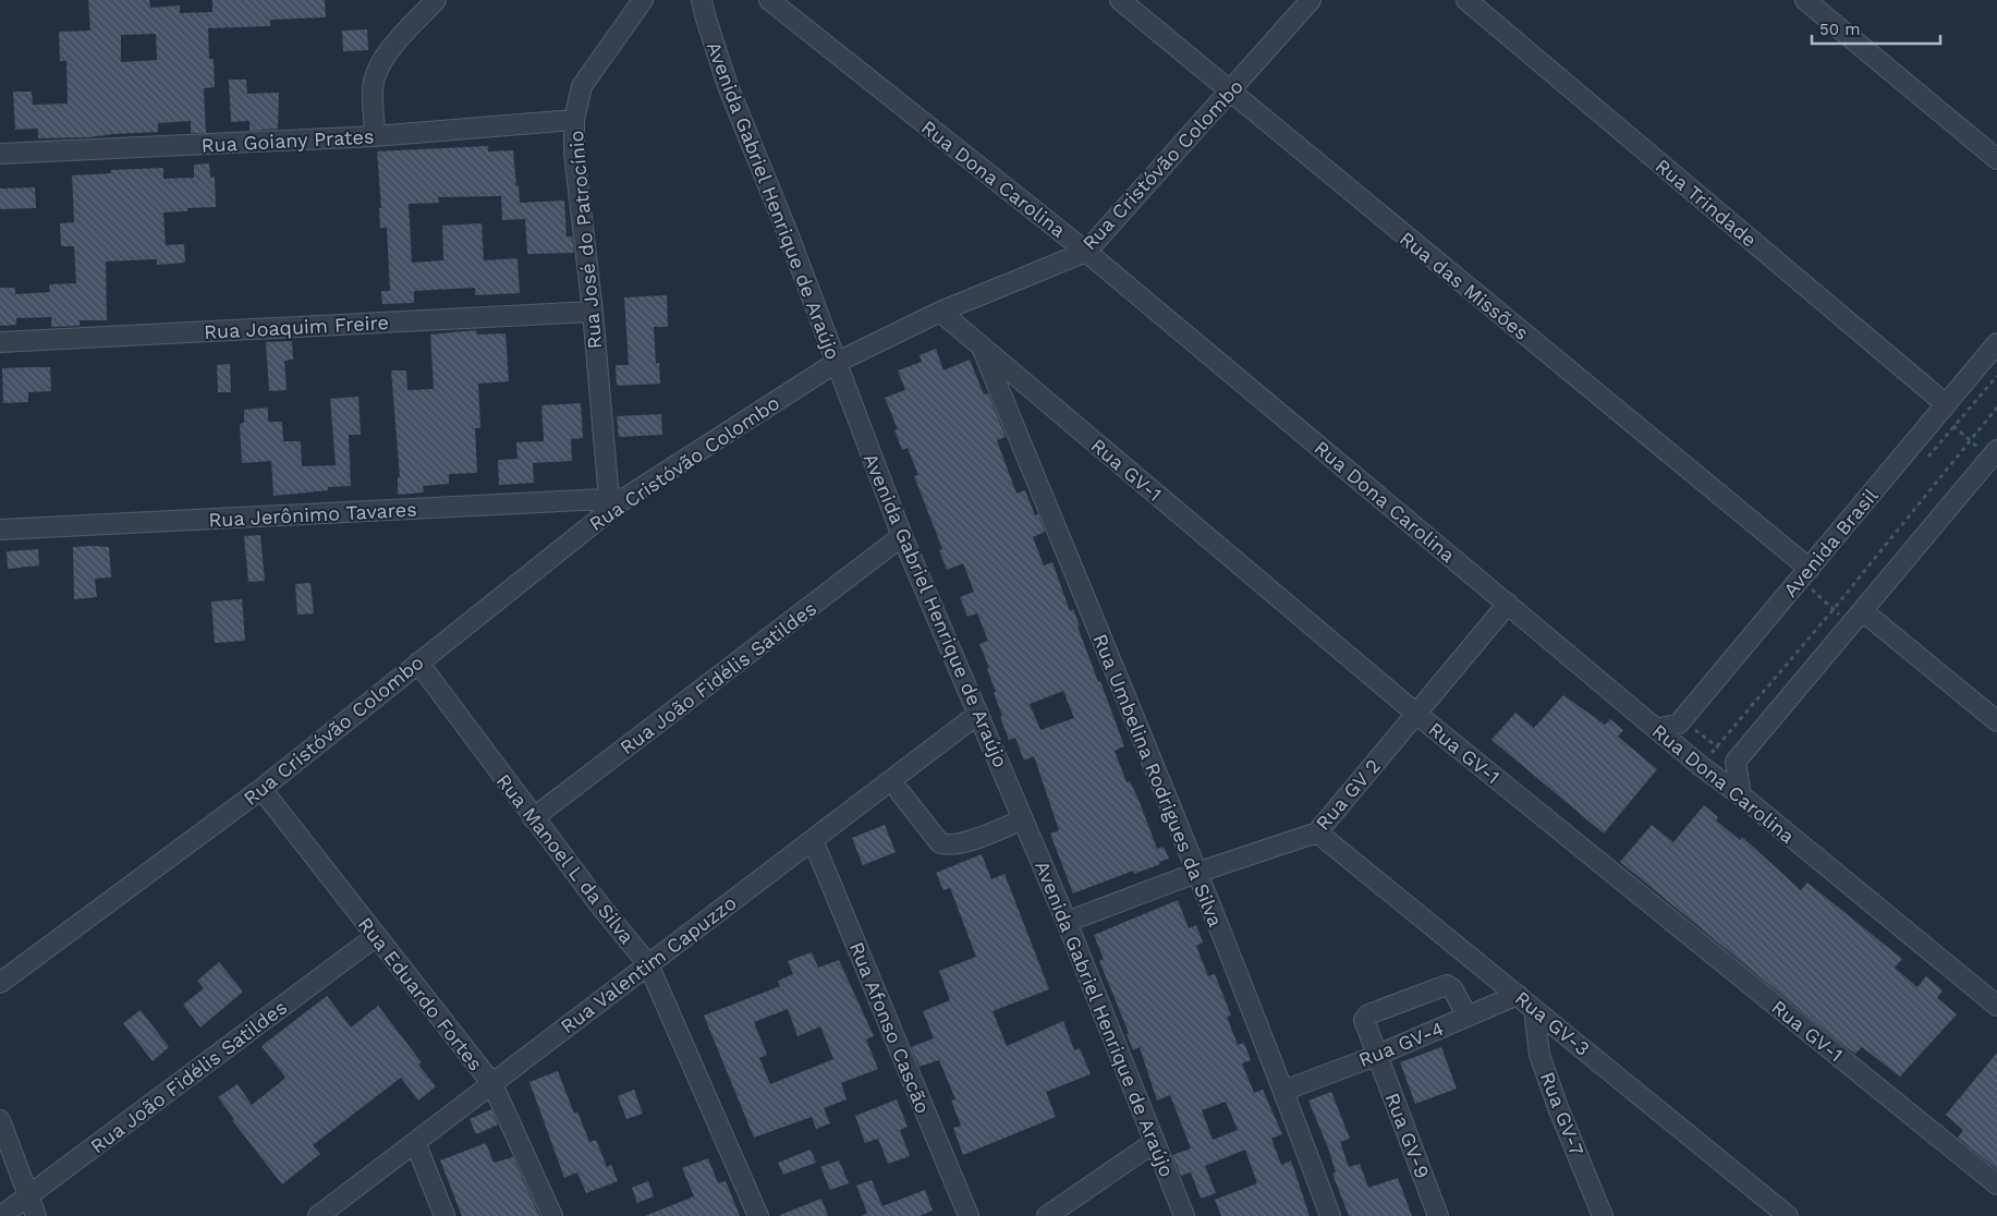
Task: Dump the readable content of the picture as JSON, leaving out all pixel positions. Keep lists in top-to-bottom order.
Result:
{
  "streets": {
    "street": [
      "Rua Goiany Prates",
      "Rua Cristóvão Colombo",
      "Rua Dona Carolina",
      "Avenida Gabriel Henrique de Araújo",
      "Rua Trindade",
      "Rua José do Patrocínio",
      "Rua das Missões",
      "Rua Joaquim Freire",
      "Rua GV-1",
      "Rua Jerônimo Tavares",
      "Avenida Brasil",
      "Rua João Fidélis Satildes",
      "Rua Umbelina Rodrigues da Silva",
      "Rua GV 2",
      "Rua Manoel L da Silva",
      "Rua Valentim Capuzzo",
      "Rua Eduardo Fortes",
      "Rua GV-3",
      "Rua Afonso Cascão",
      "Rua GV-4",
      "Rua GV-7",
      "Rua GV-9"
    ]
  },
  "crossings": [
    ["Rua Goiany Prates", "Rua José do Patrocínio"],
    ["Rua Cristóvão Colombo", "Rua Dona Carolina"],
    ["Rua Cristóvão Colombo", "Avenida Gabriel Henrique de Araújo"],
    ["Rua Cristóvão Colombo", "Rua José do Patrocínio"],
    ["Rua Cristóvão Colombo", "Rua das Missões"],
    ["Rua Cristóvão Colombo", "Rua GV-1"],
    ["Rua Cristóvão Colombo", "Rua Jerônimo Tavares"],
    ["Rua Cristóvão Colombo", "Rua Manoel L da Silva"],
    ["Rua Cristóvão Colombo", "Rua Eduardo Fortes"],
    ["Rua Dona Carolina", "Avenida Brasil"],
    ["Rua Dona Carolina", "Rua GV 2"],
    ["Avenida Gabriel Henrique de Araújo", "Rua João Fidélis Satildes"],
    ["Avenida Gabriel Henrique de Araújo", "Rua GV 2"],
    ["Avenida Gabriel Henrique de Araújo", "Rua Valentim Capuzzo"],
    ["Rua Trindade", "Avenida Brasil"],
    ["Rua José do Patrocínio", "Rua Joaquim Freire"],
    ["Rua José do Patrocínio", "Rua Jerônimo Tavares"],
    ["Rua das Missões", "Avenida Brasil"],
    ["Rua GV-1", "Rua Umbelina Rodrigues da Silva"],
    ["Rua GV-1", "Rua GV 2"],
    ["Rua João Fidélis Satildes", "Rua Manoel L da Silva"],
    ["Rua João Fidélis Satildes", "Rua Eduardo Fortes"],
    ["Rua Umbelina Rodrigues da Silva", "Rua GV 2"],
    ["Rua Umbelina Rodrigues da Silva", "Rua GV-4"],
    ["Rua GV 2", "Rua GV-3"],
    ["Rua Manoel L da Silva", "Rua Valentim Capuzzo"],
    ["Rua Valentim Capuzzo", "Rua Eduardo Fortes"],
    ["Rua Valentim Capuzzo", "Rua Afonso Cascão"],
    ["Rua GV-3", "Rua GV-4"],
    ["Rua GV-3", "Rua GV-7"],
    ["Rua GV-4", "Rua GV-9"]
  ],
  "scale_bar": "50 m"
}
